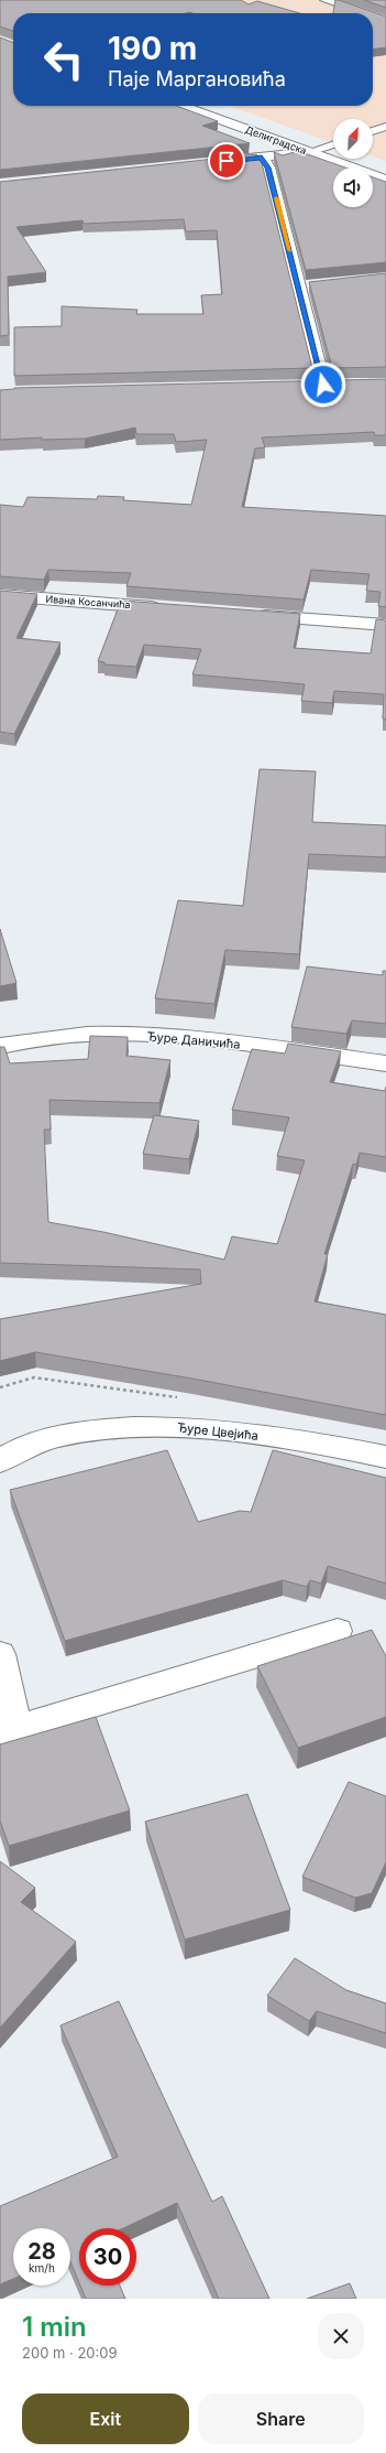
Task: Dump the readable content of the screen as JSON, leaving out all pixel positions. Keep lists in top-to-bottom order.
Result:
{
  "streets": {
    "street": [
      "Делиградска",
      "Ивана Косанчића",
      "Ђуре Даничића",
      "Ђуре Цвејића"
    ]
  },
  "north": "top right",
  "page": {
    "turn": ["190 m", "Паје Маргановића"],
    "speed": "28 km/h",
    "limit": "30",
    "heading": ["1 min", "200 m · 20:09"],
    "buttons": ["Exit", "Share"]
  }
}
